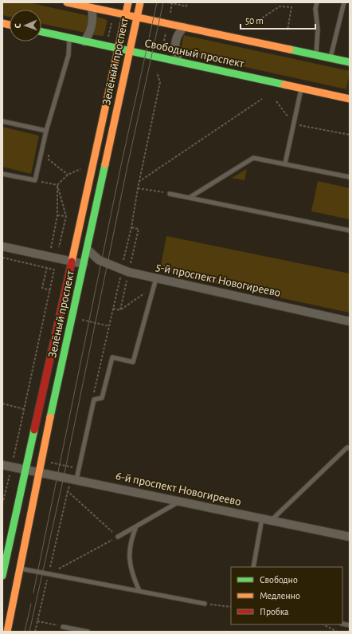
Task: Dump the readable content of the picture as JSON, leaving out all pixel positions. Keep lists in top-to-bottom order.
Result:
{
  "streets": {
    "main road": ["Свободный проспект", "Зелёный проспект"],
    "street": ["5-й проспект Новогиреево", "6-й проспект Новогиреево"]
  },
  "crossings": [
    ["Свободный проспект", "Зелёный проспект"],
    ["Зелёный проспект", "5-й проспект Новогиреево"],
    ["Зелёный проспект", "6-й проспект Новогиреево"]
  ],
  "legend": ["Свободно", "Медленно", "Пробка"],
  "scale_bar": "50 m",
  "north": "left"
}
